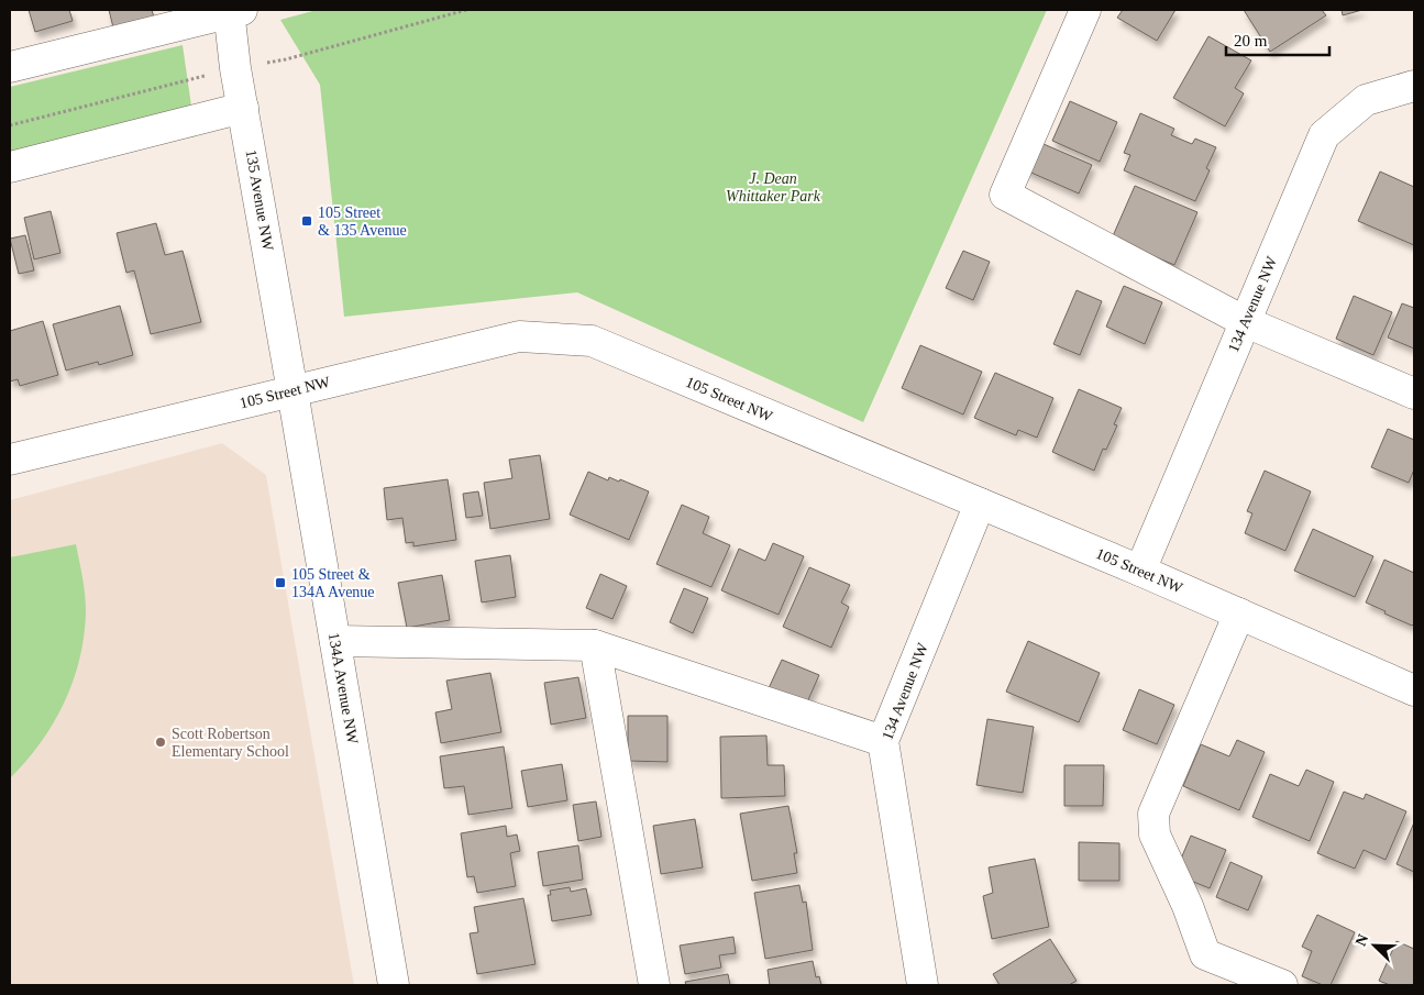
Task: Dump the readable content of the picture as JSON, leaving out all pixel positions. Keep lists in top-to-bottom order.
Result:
{
  "streets": {
    "street": [
      "135 Avenue NW",
      "134 Avenue NW",
      "105 Street NW",
      "134A Avenue NW"
    ]
  },
  "crossings": [
    ["135 Avenue NW", "105 Street NW"],
    ["135 Avenue NW", "134A Avenue NW"],
    ["134 Avenue NW", "105 Street NW"],
    ["105 Street NW", "134A Avenue NW"]
  ],
  "parks": ["J. Dean Whittaker Park"],
  "places": {
    "transit": ["105 Street & 135 Avenue", "105 Street & 134A Avenue"],
    "other": ["Scott Robertson Elementary School"]
  },
  "scale_bar": "20 m",
  "north": "top left"
}
